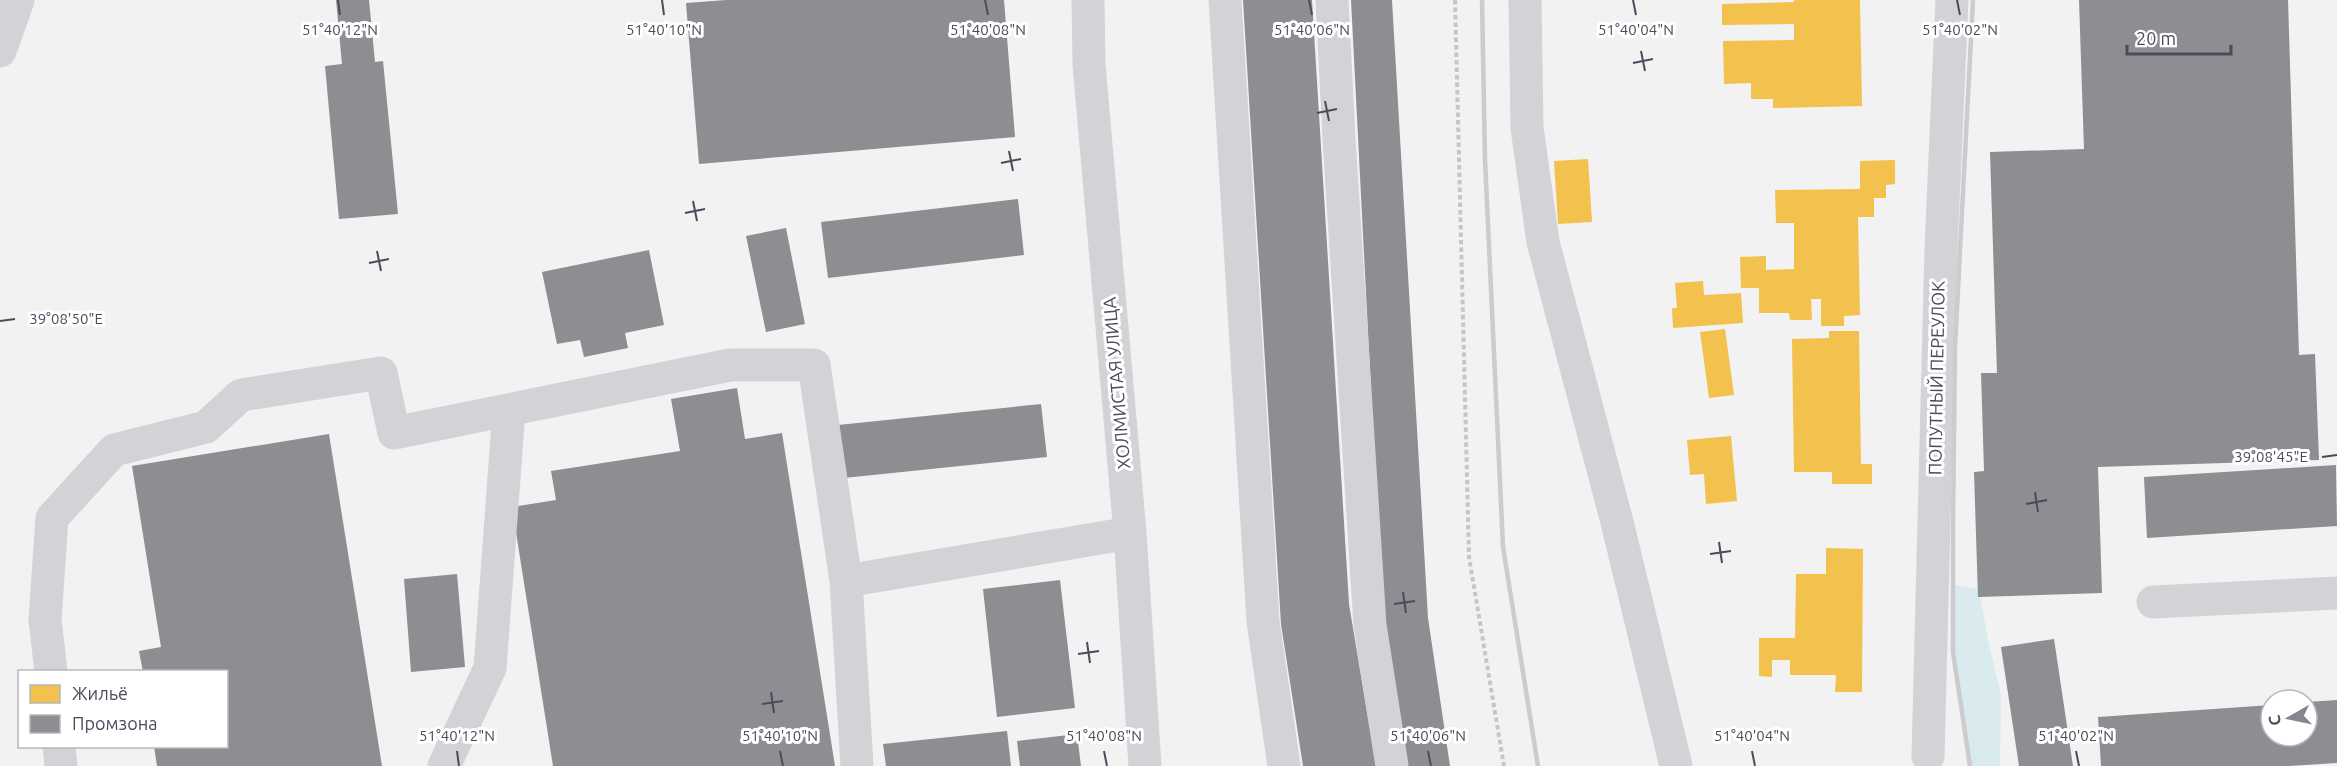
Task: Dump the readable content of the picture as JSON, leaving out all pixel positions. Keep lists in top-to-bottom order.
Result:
{
  "streets": {
    "street": ["ПОПУТНЫЙ ПЕРЕУЛОК", "ХОЛМИСТАЯ УЛИЦА"]
  },
  "legend": ["Жильё", "Промзона"],
  "scale_bar": "20 m",
  "north": "left",
  "coordinates": [
    "51°40'10\"N",
    "51°40'08\"N",
    "51°40'06\"N",
    "51°40'04\"N",
    "51°40'12\"N",
    "51°40'02\"N",
    "39°08'50\"E",
    "39°08'45\"E"
  ]
}
